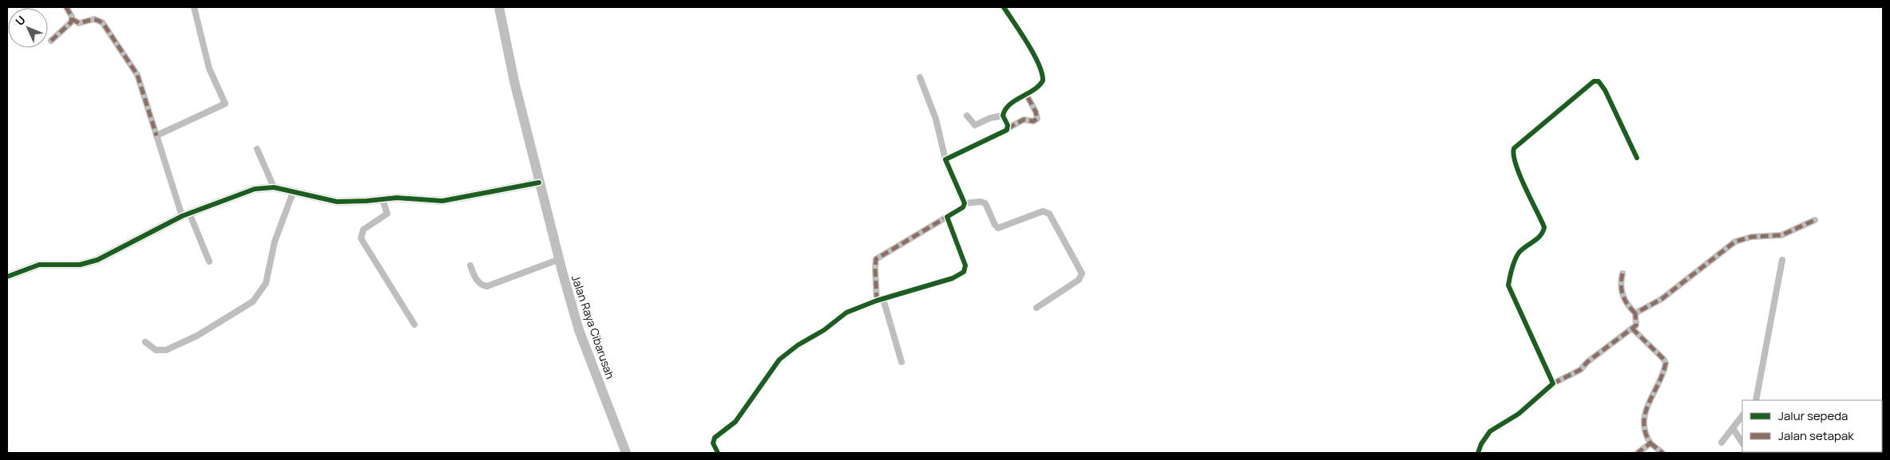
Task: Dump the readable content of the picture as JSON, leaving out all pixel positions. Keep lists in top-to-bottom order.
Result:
{
  "streets": {
    "main road": ["Jalan Raya Cibarusah"]
  },
  "legend": ["Jalur sepeda", "Jalan setapak"],
  "north": "top left"
}
